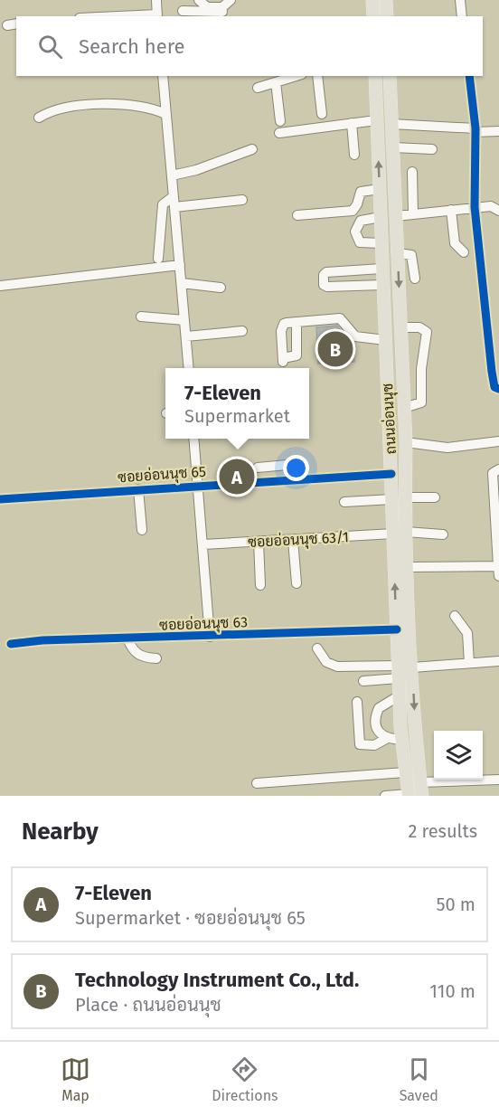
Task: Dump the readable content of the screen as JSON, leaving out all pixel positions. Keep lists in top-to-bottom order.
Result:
{
  "streets": {
    "main road": ["ถนนอ่อนนุช"],
    "street": ["ซอยอ่อนนุช 65", "ซอยอ่อนนุช 63/1", "ซอยอ่อนนุช 63"]
  },
  "crossings": [
    ["ถนนอ่อนนุช", "ซอยอ่อนนุช 65"],
    ["ถนนอ่อนนุช", "ซอยอ่อนนุช 63/1"],
    ["ถนนอ่อนนุช", "ซอยอ่อนนุช 63"]
  ],
  "page": {
    "search": "Search here",
    "pins": ["B", "A"],
    "popup": ["7-Eleven", "Supermarket"],
    "heading": ["Nearby", "2 results"],
    "list": [
      {
        "mark": "A",
        "name": "7-Eleven",
        "note": "Supermarket · ซอยอ่อนนุช 65",
        "value": "50 m"
      },
      {
        "mark": "B",
        "name": "Technology Instrument Co., Ltd.",
        "note": "Place · ถนนอ่อนนุช",
        "value": "110 m"
      }
    ],
    "nav": ["Map", "Directions", "Saved"]
  }
}
